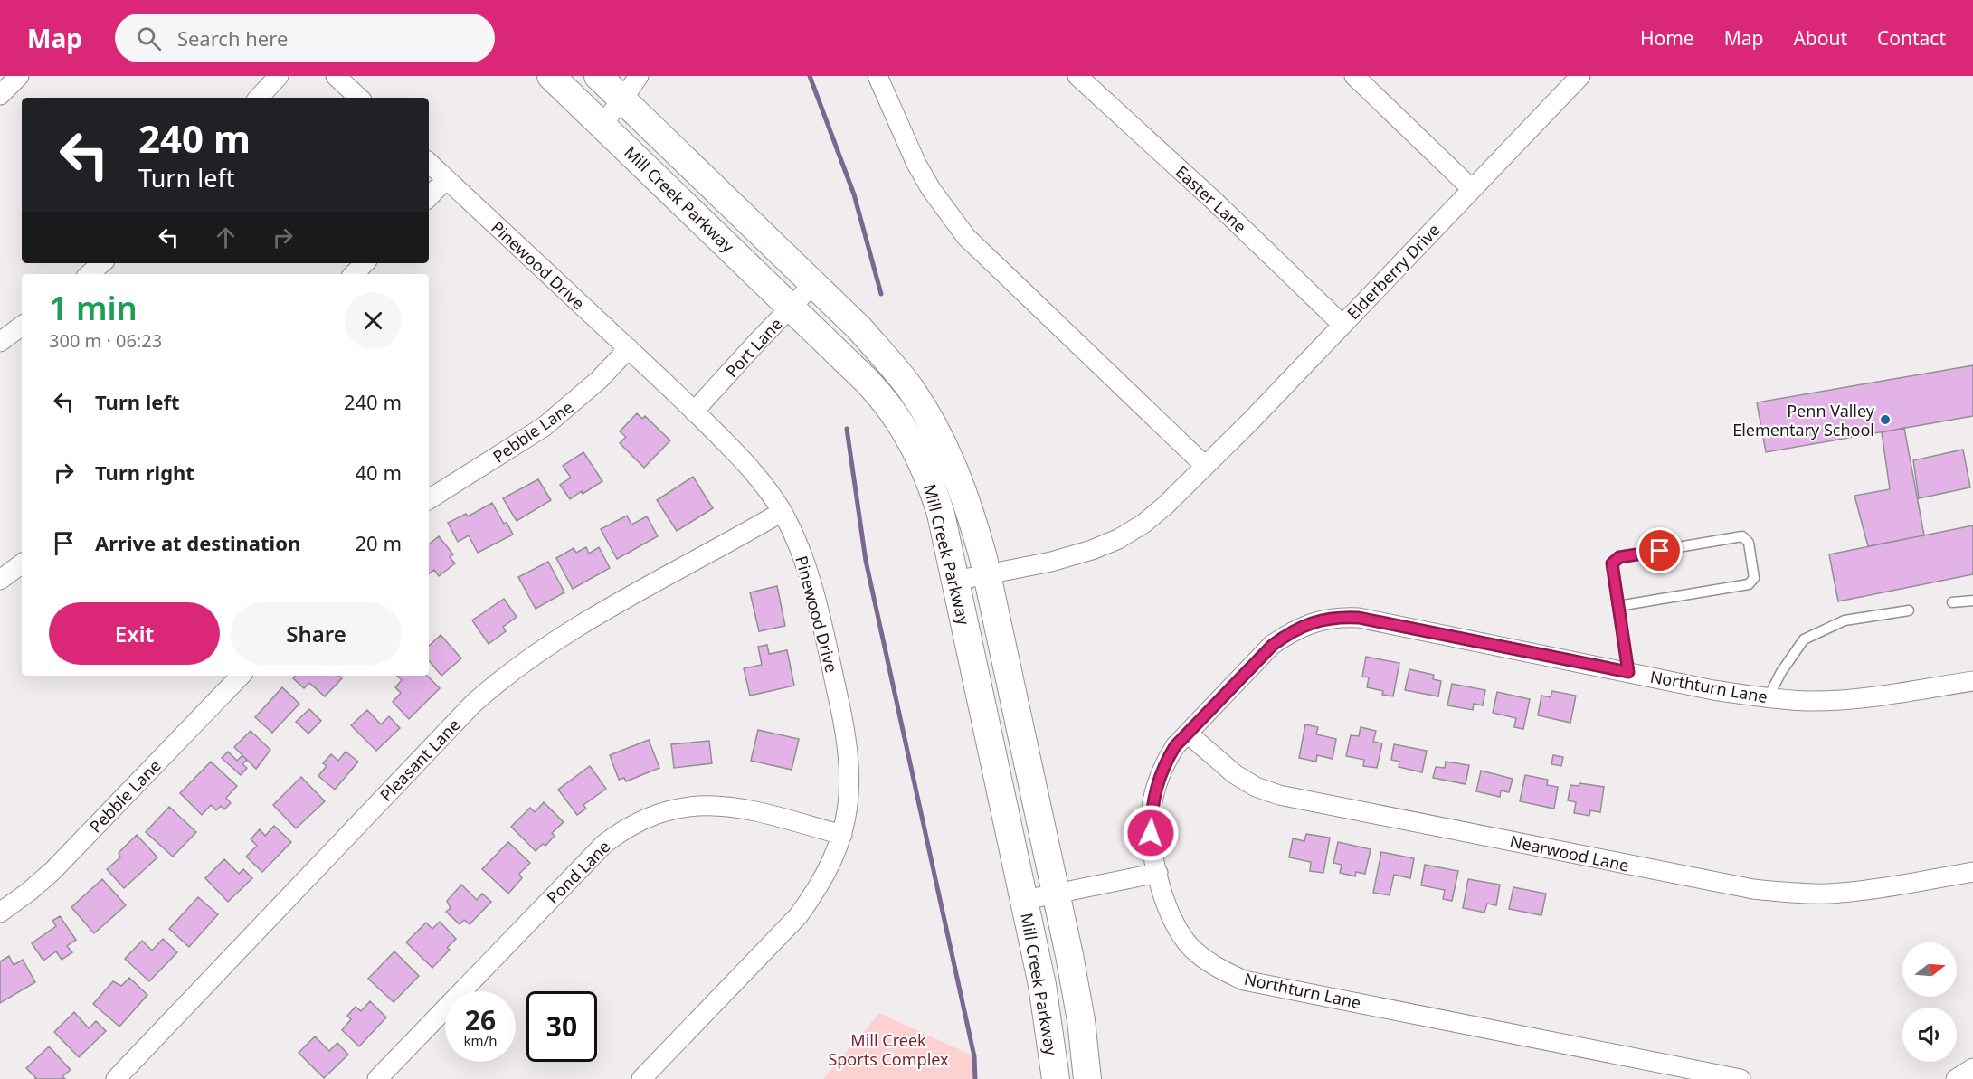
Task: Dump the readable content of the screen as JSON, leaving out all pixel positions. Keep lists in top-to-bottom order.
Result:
{
  "streets": {
    "main road": ["Mill Creek Parkway"],
    "street": [
      "Easter Lane",
      "Pinewood Drive",
      "Elderberry Drive",
      "Port Lane",
      "Pebble Lane",
      "Northturn Lane",
      "Pleasant Lane",
      "Nearwood Lane",
      "Pond Lane"
    ]
  },
  "crossings": [
    ["Mill Creek Parkway", "Elderberry Drive"],
    ["Mill Creek Parkway", "Port Lane"],
    ["Easter Lane", "Elderberry Drive"],
    ["Pinewood Drive", "Port Lane"],
    ["Pinewood Drive", "Pebble Lane"],
    ["Pinewood Drive", "Pleasant Lane"],
    ["Pinewood Drive", "Pond Lane"],
    ["Northturn Lane", "Nearwood Lane"]
  ],
  "parks": ["Mill Creek Sports Complex"],
  "places": ["Penn Valley Elementary School"],
  "north": "right",
  "page": {
    "header": "Map",
    "search": "Search here",
    "nav": [
      "Home",
      "Map",
      "About",
      "Contact"
    ],
    "turn": ["240 m", "Turn left"],
    "heading": ["1 min", "300 m · 06:23"],
    "list": [
      {
        "name": "Turn left",
        "value": "240 m"
      },
      {
        "name": "Turn right",
        "value": "40 m"
      },
      {
        "name": "Arrive at destination",
        "value": "20 m"
      }
    ],
    "buttons": ["Exit", "Share"],
    "speed": "26 km/h",
    "limit": "30"
  }
}
